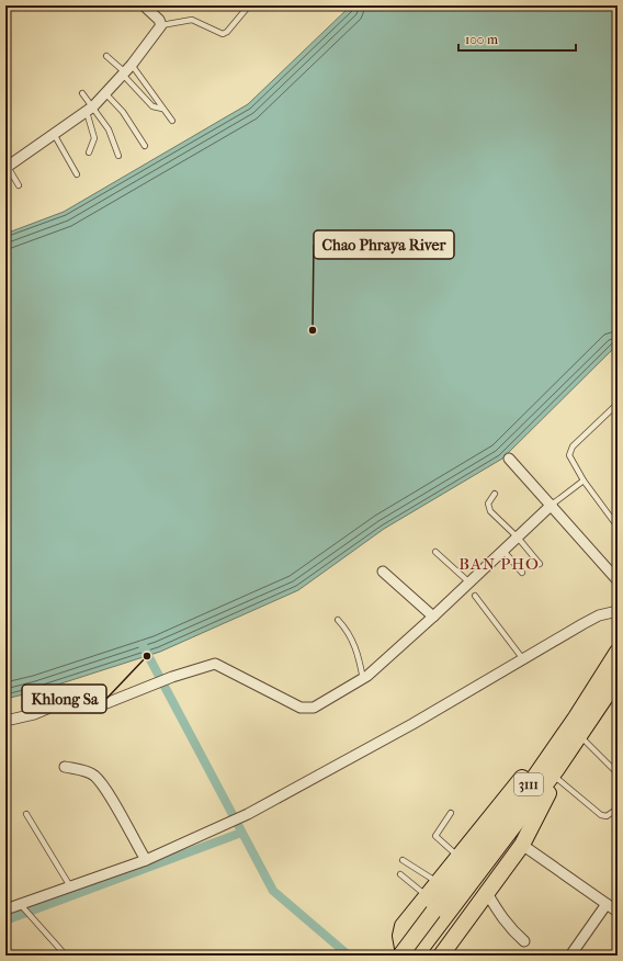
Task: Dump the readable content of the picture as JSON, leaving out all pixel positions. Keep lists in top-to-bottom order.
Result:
{
  "streets": {
    "main road": ["3111"]
  },
  "districts": ["BAN PHO"],
  "places": ["Chao Phraya River", "Khlong Sa"],
  "scale_bar": "100 m"
}
